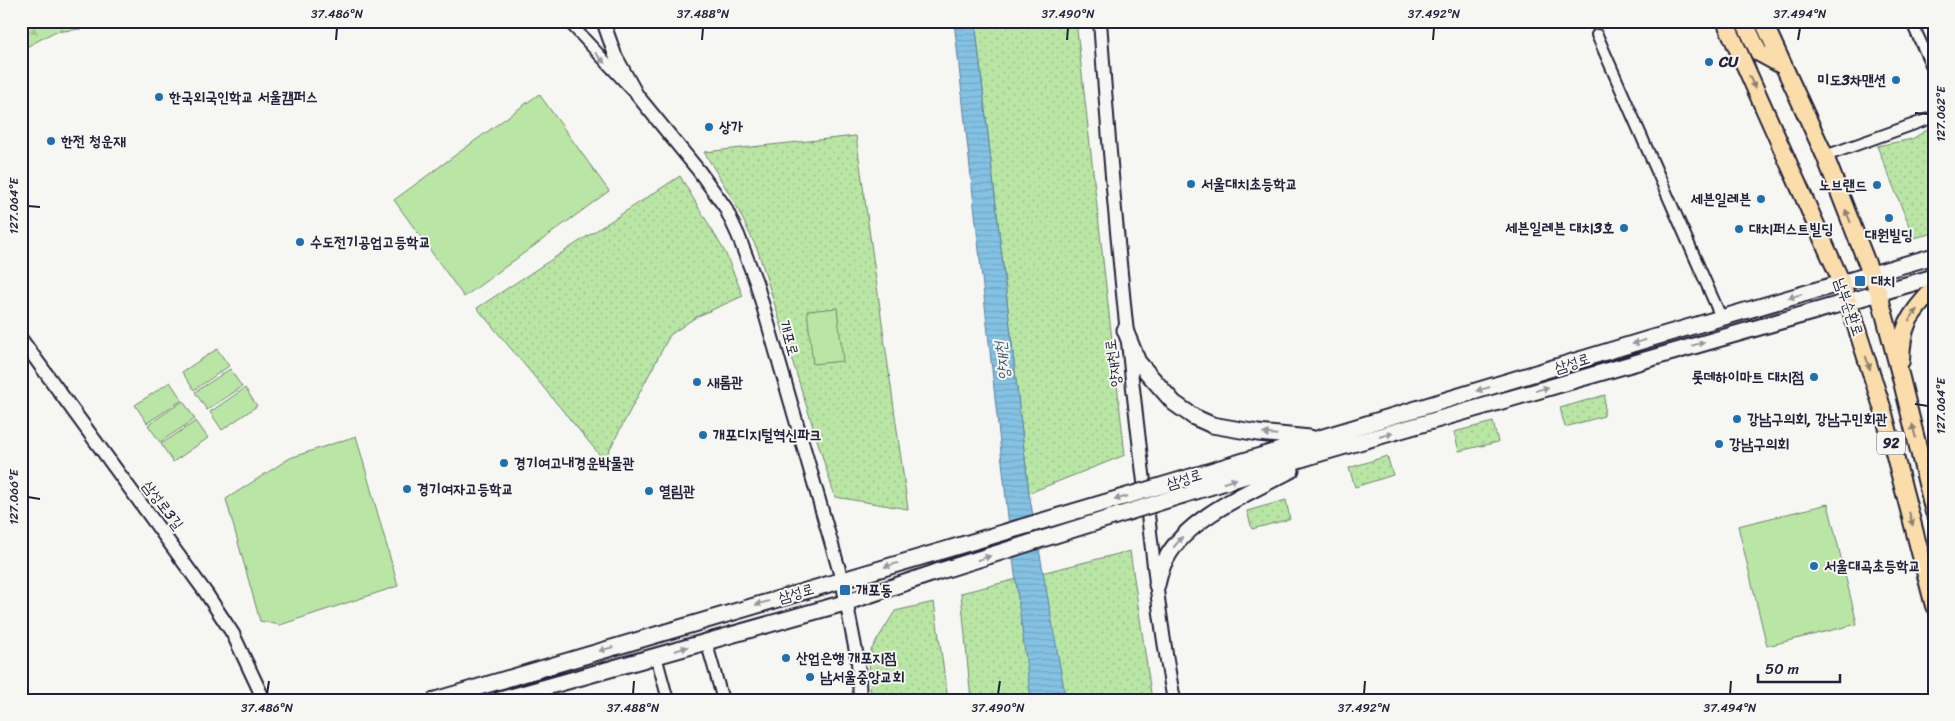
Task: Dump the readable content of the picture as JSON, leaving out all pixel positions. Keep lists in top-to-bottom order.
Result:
{
  "streets": {
    "main road": ["남부순환로", "삼성로", "92"],
    "street": ["개포로", "양재천로", "삼성로3길"]
  },
  "crossings": [
    ["남부순환로", "삼성로"],
    ["개포로", "삼성로"]
  ],
  "water": ["양재천"],
  "places": {
    "other": [
      "CU",
      "미도3차맨션",
      "한국외국인학교 서울캠퍼스",
      "상가",
      "한전 청운재",
      "서울대치초등학교",
      "노브랜드",
      "세븐일레븐",
      "대원빌딩",
      "세븐일레븐 대치3호",
      "대치퍼스트빌딩",
      "수도전기공업고등학교",
      "롯데하이마트 대치점",
      "새롬관",
      "강남구의회, 강남구민회관",
      "개포디지털혁신파크",
      "강남구의회",
      "경기여고내경운박물관",
      "경기여자고등학교",
      "열림관",
      "서울대곡초등학교",
      "산업은행 개포지점",
      "남서울중앙교회"
    ],
    "transit": ["대치", "개포동"]
  },
  "scale_bar": "50 m",
  "coordinates": [
    "37.486°N",
    "37.488°N",
    "37.490°N",
    "37.492°N",
    "37.494°N",
    "127.062°E",
    "127.064°E",
    "127.066°E"
  ]
}
